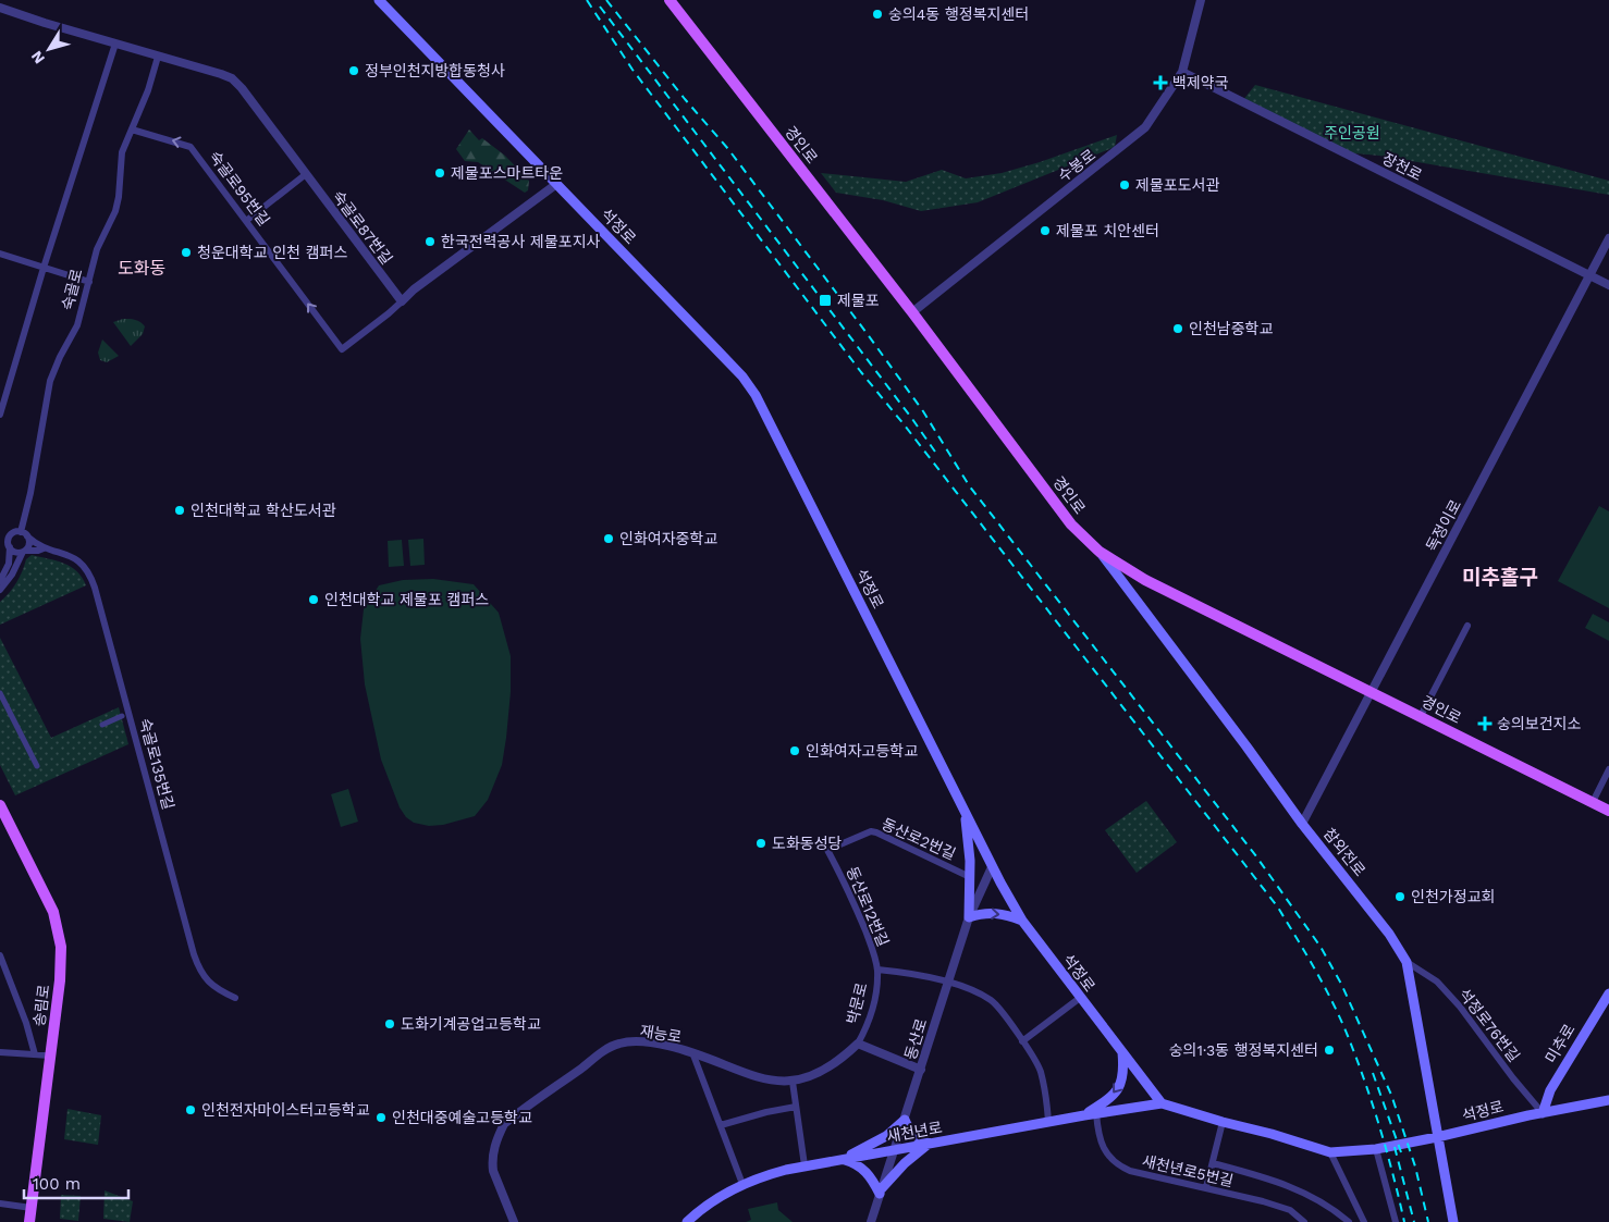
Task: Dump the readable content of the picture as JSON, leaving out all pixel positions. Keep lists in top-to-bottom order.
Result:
{
  "streets": {
    "main road": [
      "경인로",
      "석정로",
      "참외전로",
      "송림로",
      "미추로",
      "새천년로"
    ],
    "street": [
      "수봉로",
      "장천로",
      "숙골로95번길",
      "숙골로87번길",
      "숙골로",
      "독정이로",
      "숙골로135번길",
      "동산로2번길",
      "동산로12번길",
      "박문로",
      "석정로76번길",
      "재능로",
      "동산로",
      "새천년로5번길"
    ]
  },
  "crossings": [
    ["경인로", "수봉로"],
    ["경인로", "독정이로"],
    ["경인로", "참외전로"],
    ["수봉로", "장천로"],
    ["장천로", "독정이로"],
    ["숙골로95번길", "숙골로87번길"],
    ["숙골로95번길", "숙골로"],
    ["석정로", "참외전로"],
    ["석정로", "석정로76번길"],
    ["석정로", "동산로"],
    ["석정로", "미추로"],
    ["석정로", "새천년로"],
    ["숙골로87번길", "숙골로"],
    ["숙골로", "숙골로135번길"],
    ["독정이로", "참외전로"],
    ["동산로2번길", "동산로12번길"],
    ["참외전로", "석정로76번길"],
    ["동산로12번길", "박문로"],
    ["동산로12번길", "동산로"],
    ["동산로12번길", "새천년로"],
    ["박문로", "재능로"],
    ["석정로76번길", "미추로"],
    ["동산로", "새천년로"],
    ["새천년로", "새천년로5번길"]
  ],
  "one_way": ["숙골로95번길"],
  "districts": ["도화동", "미추홀구"],
  "parks": ["주인공원"],
  "places": {
    "other": [
      "숭의4동 행정복지센터",
      "정부인천지방합동청사",
      "제물포스마트타운",
      "제물포도서관",
      "제물포 치안센터",
      "한국전력공사 제물포지사",
      "청운대학교 인천 캠퍼스",
      "인천남중학교",
      "인천대학교 학산도서관",
      "인화여자중학교",
      "인천대학교 제물포 캠퍼스",
      "인화여자고등학교",
      "도화동성당",
      "인천가정교회",
      "도화기계공업고등학교",
      "숭의1·3동 행정복지센터",
      "인천전자마이스터고등학교",
      "인천대중예술고등학교"
    ],
    "health": ["백제약국", "숭의보건지소"],
    "transit": ["제물포"]
  },
  "scale_bar": "100 m",
  "north": "bottom left"
}
